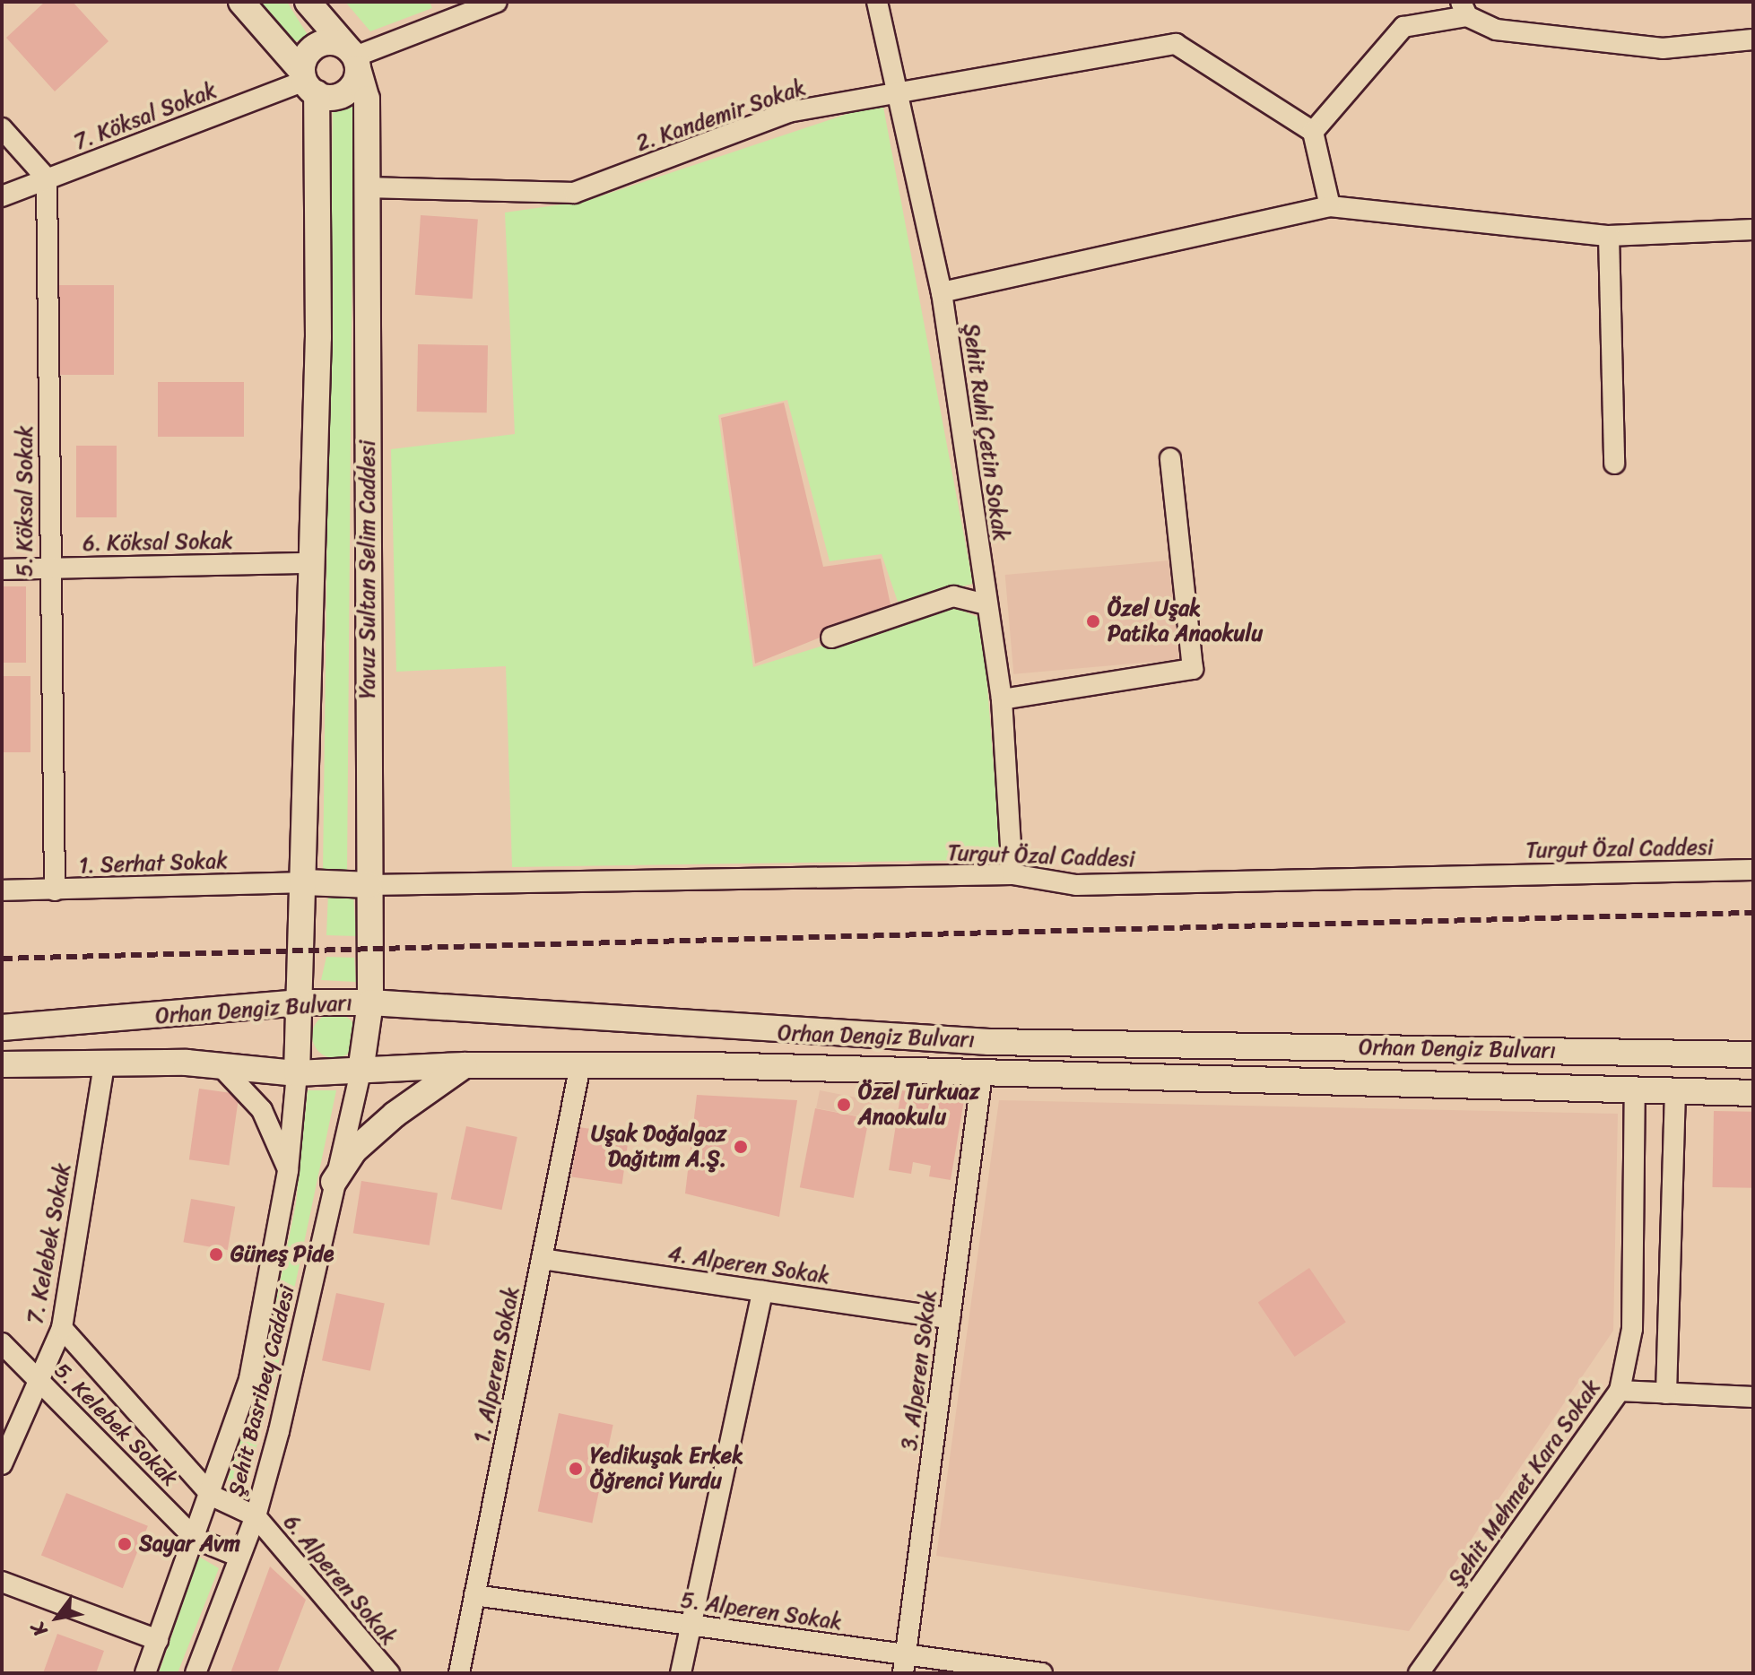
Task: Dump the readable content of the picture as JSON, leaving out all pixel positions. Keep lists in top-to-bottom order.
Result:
{
  "streets": {
    "main road": ["Yavuz Sultan Selim Caddesi", "Orhan Dengiz Bulvarı"],
    "street": [
      "2. Kandemir Sokak",
      "7. Köksal Sokak",
      "Şehit Ruhi Çetin Sokak",
      "5. Köksal Sokak",
      "6. Köksal Sokak",
      "Turgut Özal Caddesi",
      "1. Serhat Sokak",
      "7. Kelebek Sokak",
      "4. Alperen Sokak",
      "1. Alperen Sokak",
      "3. Alperen Sokak",
      "Şehit Basribey Caddesi",
      "5. Kelebek Sokak",
      "Şehit Mehmet Kara Sokak",
      "6. Alperen Sokak",
      "5. Alperen Sokak"
    ]
  },
  "crossings": [
    ["2. Kandemir Sokak", "Şehit Ruhi Çetin Sokak"],
    ["2. Kandemir Sokak", "Yavuz Sultan Selim Caddesi"],
    ["7. Köksal Sokak", "5. Köksal Sokak"],
    ["Şehit Ruhi Çetin Sokak", "Turgut Özal Caddesi"],
    ["5. Köksal Sokak", "6. Köksal Sokak"],
    ["5. Köksal Sokak", "1. Serhat Sokak"],
    ["Yavuz Sultan Selim Caddesi", "Turgut Özal Caddesi"],
    ["Yavuz Sultan Selim Caddesi", "Orhan Dengiz Bulvarı"],
    ["Yavuz Sultan Selim Caddesi", "Şehit Basribey Caddesi"],
    ["Orhan Dengiz Bulvarı", "7. Kelebek Sokak"],
    ["Orhan Dengiz Bulvarı", "1. Alperen Sokak"],
    ["Orhan Dengiz Bulvarı", "3. Alperen Sokak"],
    ["Orhan Dengiz Bulvarı", "Şehit Basribey Caddesi"],
    ["Orhan Dengiz Bulvarı", "Şehit Mehmet Kara Sokak"],
    ["7. Kelebek Sokak", "5. Kelebek Sokak"],
    ["4. Alperen Sokak", "1. Alperen Sokak"],
    ["4. Alperen Sokak", "3. Alperen Sokak"],
    ["1. Alperen Sokak", "5. Alperen Sokak"],
    ["3. Alperen Sokak", "5. Alperen Sokak"],
    ["Şehit Basribey Caddesi", "5. Kelebek Sokak"],
    ["Şehit Basribey Caddesi", "6. Alperen Sokak"]
  ],
  "places": [
    "Özel Uşak Patika Anaokulu",
    "Özel Turkuaz Anaokulu",
    "Uşak Doğalgaz Dağıtım A.Ş.",
    "Güneş Pide",
    "Yedikuşak Erkek Öğrenci Yurdu",
    "Sayar Avm"
  ],
  "north": "bottom left"
}
